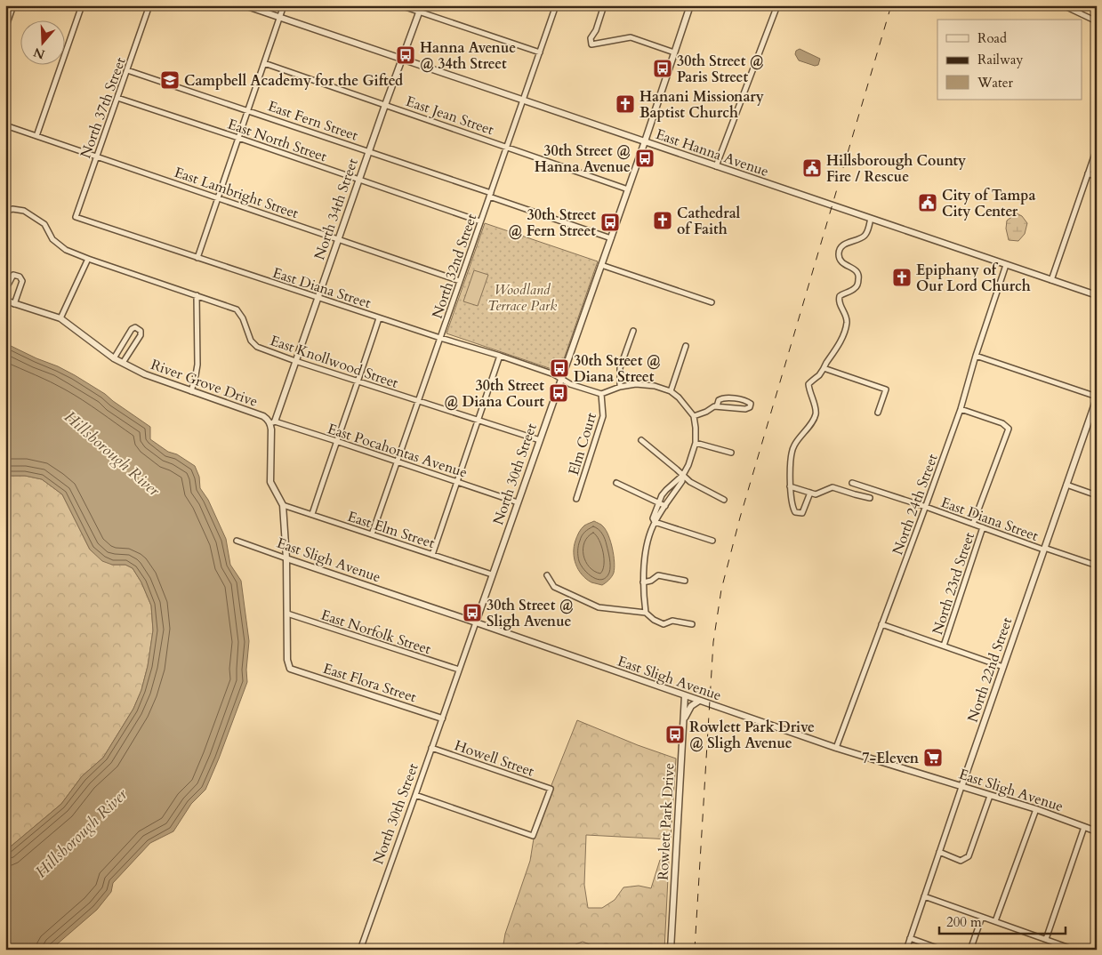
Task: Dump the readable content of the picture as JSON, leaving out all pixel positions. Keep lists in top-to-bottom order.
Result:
{
  "streets": {
    "street": [
      "North 37th Street",
      "East Jean Street",
      "East Fern Street",
      "East North Street",
      "East Hanna Avenue",
      "East Lambright Street",
      "North 34th Street",
      "North 32nd Street",
      "East Diana Street",
      "East Knollwood Street",
      "River Grove Drive",
      "Elm Court",
      "East Pocahontas Avenue",
      "North 30th Street",
      "North 24th Street",
      "East Elm Street",
      "East Sligh Avenue",
      "North 23rd Street",
      "East Norfolk Street",
      "North 22nd Street",
      "East Flora Street",
      "Howell Street",
      "Rowlett Park Drive"
    ]
  },
  "crossings": [
    ["North 37th Street", "East Fern Street"],
    ["North 37th Street", "East North Street"],
    ["North 37th Street", "East Lambright Street"],
    ["North 37th Street", "East Diana Street"],
    ["East Jean Street", "North 34th Street"],
    ["East Jean Street", "North 32nd Street"],
    ["East Jean Street", "North 30th Street"],
    ["East Fern Street", "North 34th Street"],
    ["East Fern Street", "North 32nd Street"],
    ["East Fern Street", "North 30th Street"],
    ["East North Street", "North 34th Street"],
    ["East North Street", "North 32nd Street"],
    ["East Hanna Avenue", "North 34th Street"],
    ["East Hanna Avenue", "North 32nd Street"],
    ["East Hanna Avenue", "North 30th Street"],
    ["East Hanna Avenue", "North 24th Street"],
    ["East Lambright Street", "North 34th Street"],
    ["East Lambright Street", "North 32nd Street"],
    ["North 34th Street", "East Diana Street"],
    ["North 34th Street", "East Knollwood Street"],
    ["North 34th Street", "River Grove Drive"],
    ["North 34th Street", "East Pocahontas Avenue"],
    ["North 32nd Street", "East Diana Street"],
    ["North 32nd Street", "East Knollwood Street"],
    ["North 32nd Street", "East Pocahontas Avenue"],
    ["North 32nd Street", "East Elm Street"],
    ["East Diana Street", "Elm Court"],
    ["East Diana Street", "North 30th Street"],
    ["East Diana Street", "North 24th Street"],
    ["East Diana Street", "North 23rd Street"],
    ["East Diana Street", "North 22nd Street"],
    ["East Knollwood Street", "North 30th Street"],
    ["River Grove Drive", "East Pocahontas Avenue"],
    ["River Grove Drive", "East Elm Street"],
    ["River Grove Drive", "East Sligh Avenue"],
    ["River Grove Drive", "East Norfolk Street"],
    ["River Grove Drive", "East Flora Street"],
    ["East Pocahontas Avenue", "North 30th Street"],
    ["North 30th Street", "East Elm Street"],
    ["North 30th Street", "East Sligh Avenue"],
    ["North 30th Street", "East Norfolk Street"],
    ["North 30th Street", "East Flora Street"],
    ["North 30th Street", "Howell Street"],
    ["North 24th Street", "East Sligh Avenue"],
    ["North 24th Street", "North 23rd Street"],
    ["East Sligh Avenue", "North 22nd Street"],
    ["East Sligh Avenue", "Rowlett Park Drive"]
  ],
  "water": ["Hillsborough River"],
  "parks": ["Woodland Terrace Park"],
  "places": {
    "bus stop": [
      "Hanna Avenue @ 34th Street",
      "30th Street @ Paris Street",
      "30th Street @ Hanna Avenue",
      "30th Street @ Fern Street",
      "30th Street @ Diana Street",
      "30th Street @ Diana Court",
      "30th Street @ Sligh Avenue",
      "Rowlett Park Drive @ Sligh Avenue"
    ],
    "school or university": ["Campbell Academy for the Gifted"],
    "church": ["Hanani Missionary Baptist Church", "Cathedral of Faith", "Epiphany of Our Lord Church"],
    "public building": ["Hillsborough County Fire / Rescue", "City of Tampa City Center"],
    "supermarket": ["7-Eleven"]
  },
  "legend": ["Road", "Railway", "Water"],
  "scale_bar": "200 m",
  "north": "bottom"
}
